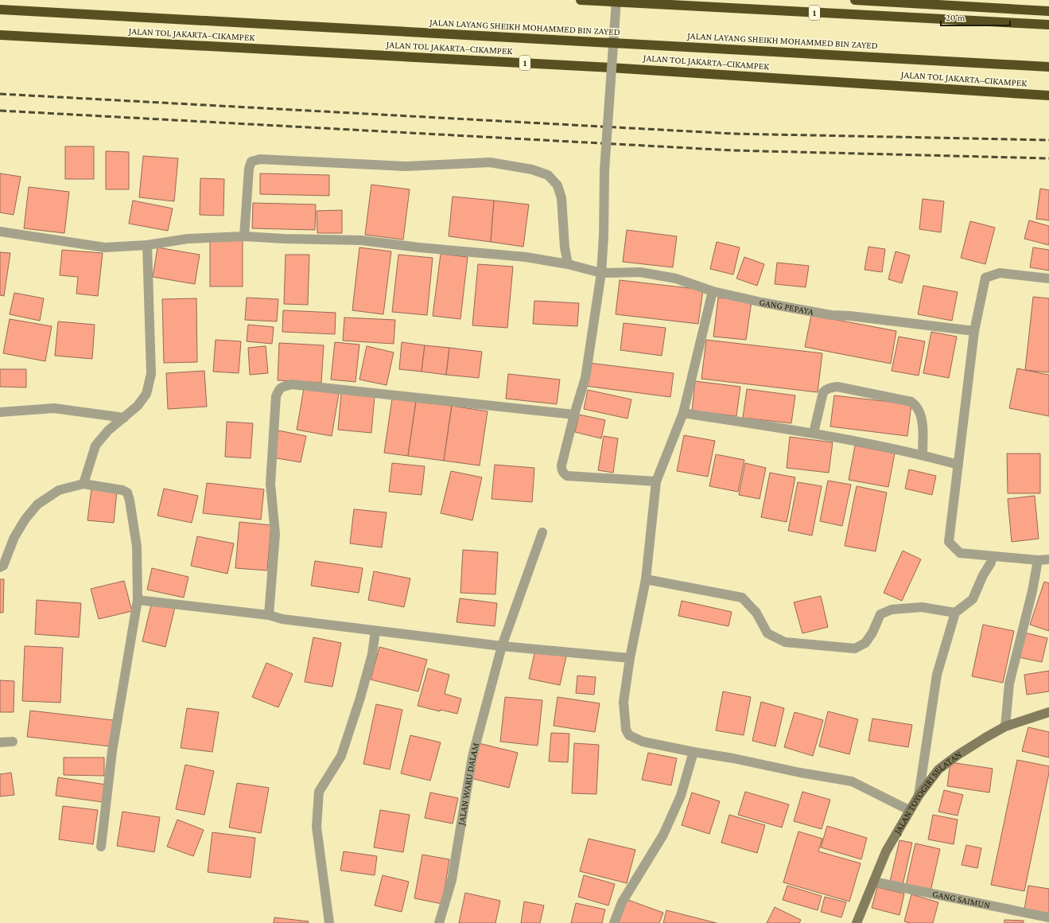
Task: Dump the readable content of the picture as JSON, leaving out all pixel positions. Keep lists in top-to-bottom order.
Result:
{
  "streets": {
    "highway": ["1", "JALAN LAYANG SHEIKH MOHAMMED BIN ZAYED", "JALAN TOL JAKARTA–CIKAMPEK"],
    "street": [
      "GANG PEPAYA",
      "JALAN WARU DALAM",
      "JALAN TOYOGIRI SELATAN",
      "GANG SAIMUN"
    ]
  },
  "crossings": [
    ["JALAN TOYOGIRI SELATAN", "GANG SAIMUN"]
  ],
  "scale_bar": "20 m"
}
